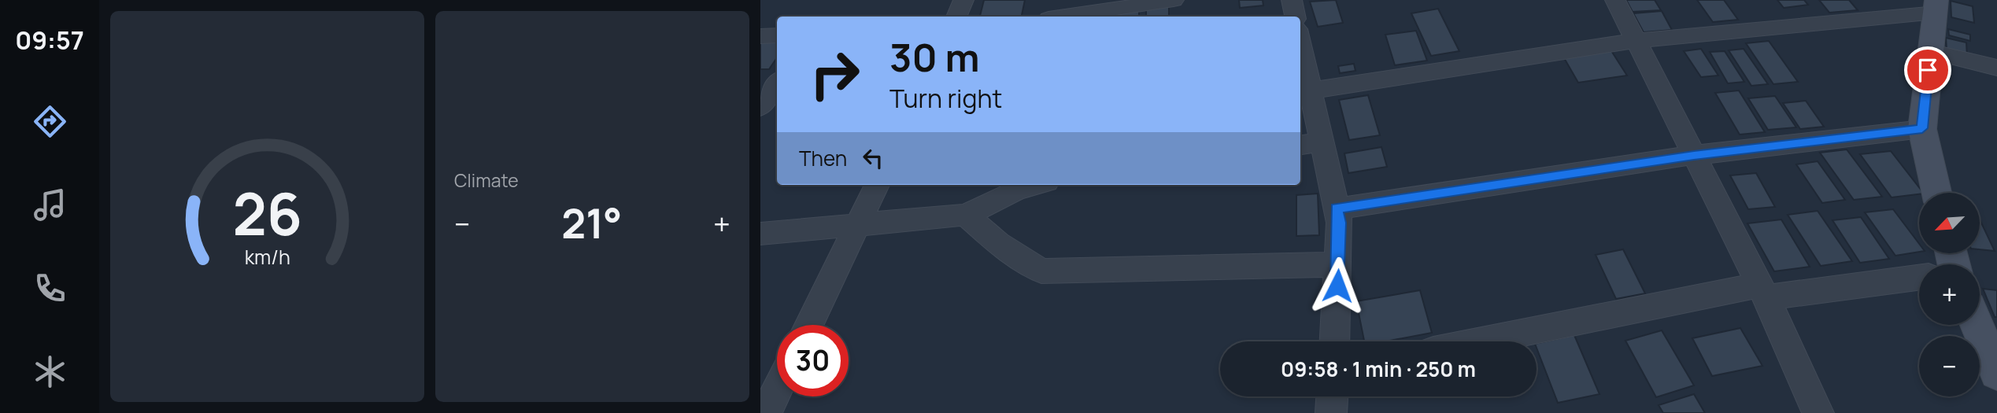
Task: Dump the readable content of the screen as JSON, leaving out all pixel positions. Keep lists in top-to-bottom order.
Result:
{
  "north": "bottom left",
  "page": {
    "tabs": "09:57",
    "tile": "Climate",
    "turn": ["30 m", "Turn right"],
    "then": "Then",
    "map_buttons": ["+", "−"],
    "heat": ["−", "21°", "+"],
    "limit": "30",
    "trip": "09:58 · 1 min · 250 m",
    "gauge": ["26", "km/h"]
  }
}
